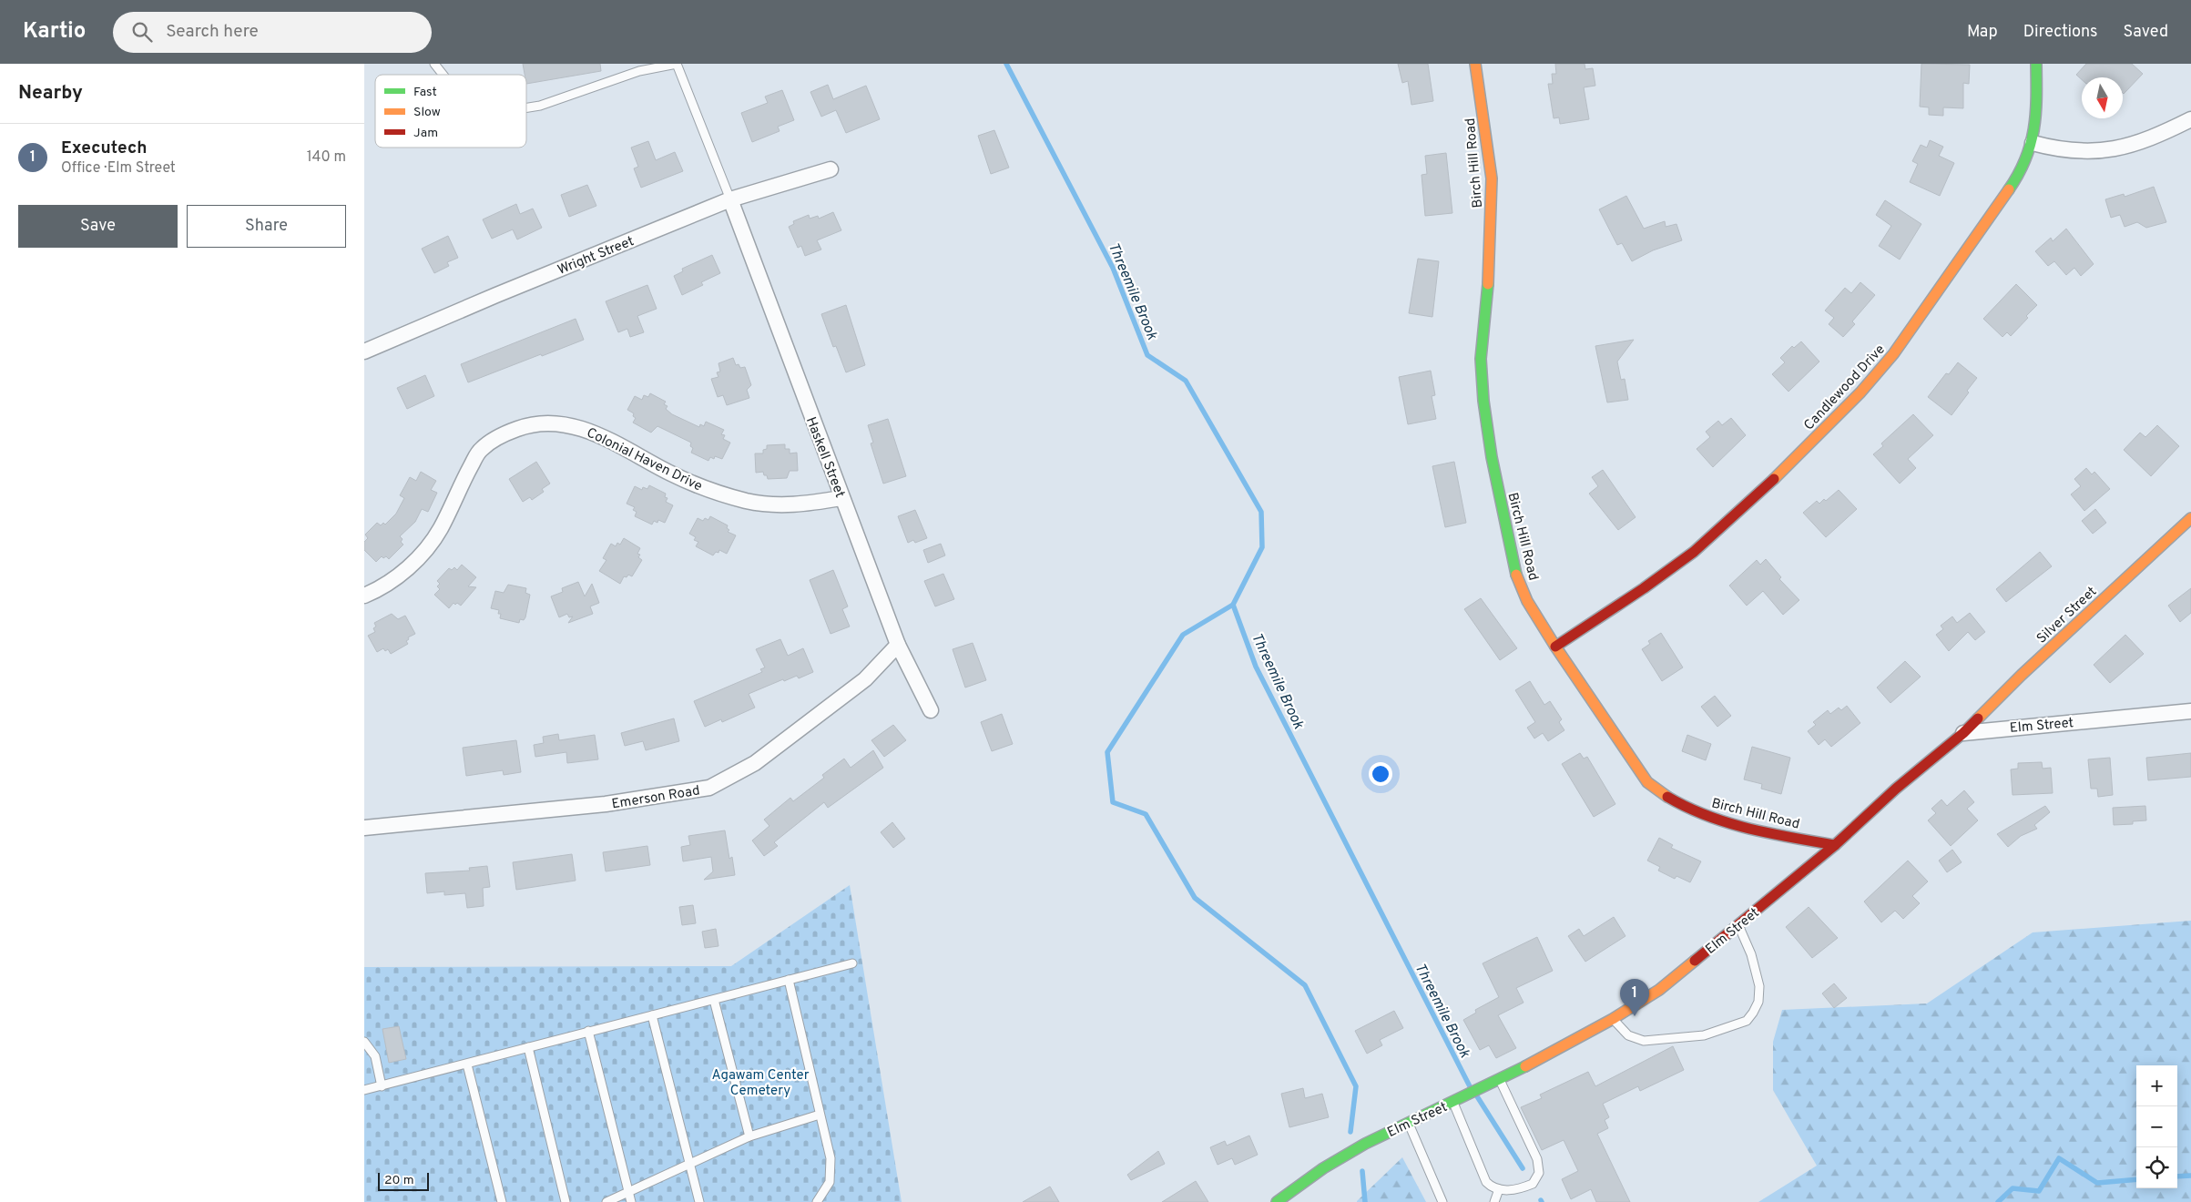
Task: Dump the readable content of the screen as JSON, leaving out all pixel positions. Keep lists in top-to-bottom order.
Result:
{
  "streets": {
    "street": [
      "Birch Hill Road",
      "Wright Street",
      "Candlewood Drive",
      "Haskell Street",
      "Colonial Haven Drive",
      "Silver Street",
      "Elm Street",
      "Emerson Road"
    ]
  },
  "crossings": [
    ["Birch Hill Road", "Candlewood Drive"],
    ["Birch Hill Road", "Elm Street"],
    ["Wright Street", "Haskell Street"],
    ["Haskell Street", "Colonial Haven Drive"],
    ["Haskell Street", "Emerson Road"],
    ["Silver Street", "Elm Street"]
  ],
  "water": ["Threemile Brook"],
  "parks": ["Agawam Center Cemetery"],
  "legend": ["Fast", "Slow", "Jam"],
  "scale_bar": "20 m",
  "north": "bottom",
  "page": {
    "header": "Kartio",
    "search": "Search here",
    "nav": ["Map", "Directions", "Saved"],
    "heading": "Nearby",
    "list": [
      {
        "mark": "1",
        "name": "Executech",
        "note": "Office · Elm Street",
        "value": "140 m"
      }
    ],
    "buttons": ["Save", "Share"],
    "pins": "1",
    "map_buttons": ["+", "−"],
    "scale": "20 m"
  }
}
